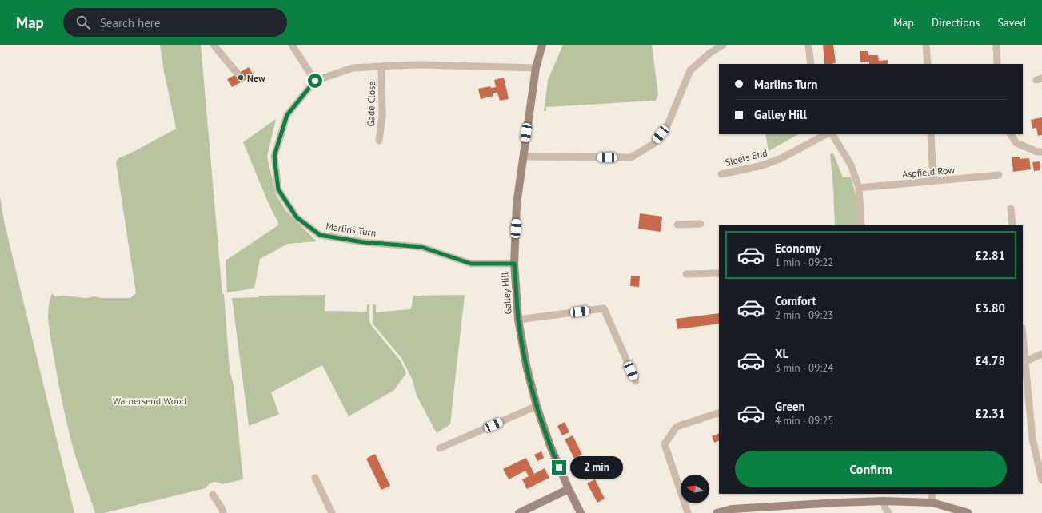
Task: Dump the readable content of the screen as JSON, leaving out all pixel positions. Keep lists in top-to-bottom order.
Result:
{
  "streets": {
    "street": [
      "Gade Close",
      "Sleets End",
      "Aspfield Row",
      "Marlins Turn",
      "Galley Hill"
    ]
  },
  "crossings": [
    ["Marlins Turn", "Galley Hill"]
  ],
  "parks": ["Warnersend Wood"],
  "places": ["New"],
  "north": "left",
  "page": {
    "header": "Map",
    "search": "Search here",
    "nav": ["Map", "Directions", "Saved"],
    "banner": ["Marlins Turn", "Galley Hill"],
    "list": [
      {
        "name": "Economy",
        "note": "1 min · 09:22",
        "value": "£2.81"
      },
      {
        "name": "Comfort",
        "note": "2 min · 09:23",
        "value": "£3.80"
      },
      {
        "name": "XL",
        "note": "3 min · 09:24",
        "value": "£4.78"
      },
      {
        "name": "Green",
        "note": "4 min · 09:25",
        "value": "£2.31"
      }
    ],
    "buttons": "Confirm",
    "bubble": "2 min"
  }
}
